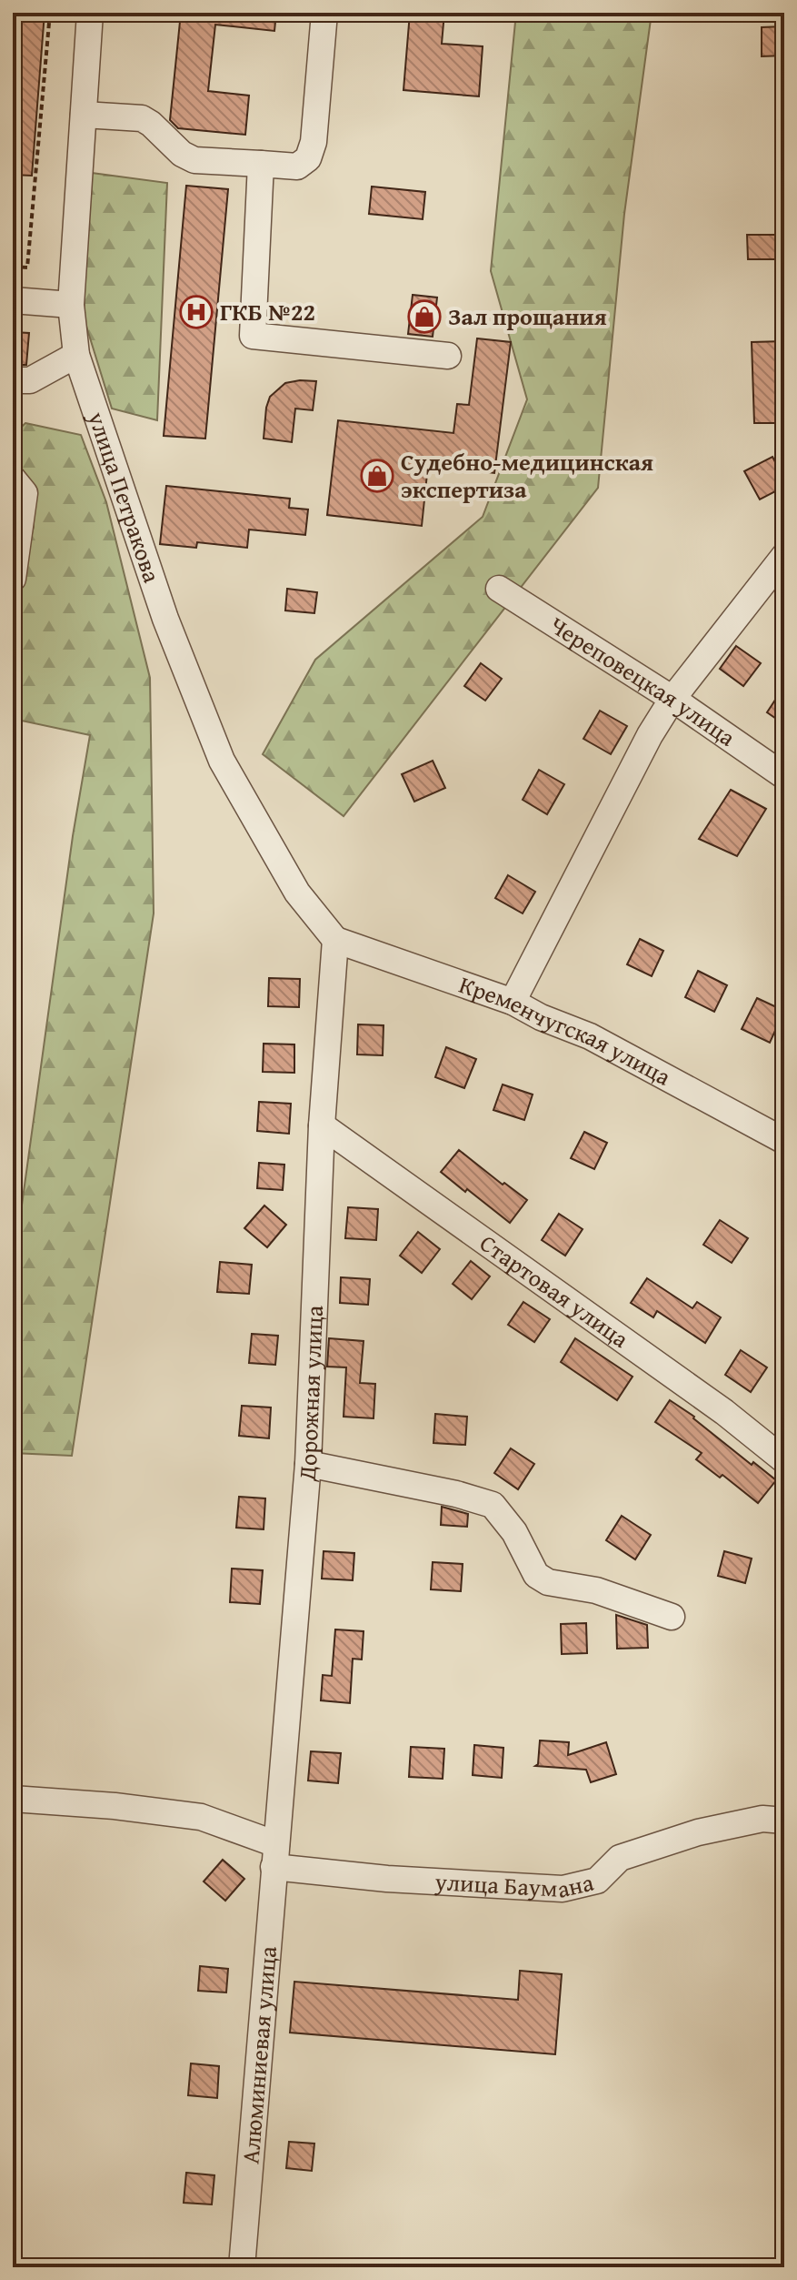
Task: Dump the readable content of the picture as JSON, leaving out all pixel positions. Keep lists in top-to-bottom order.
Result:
{
  "streets": {
    "street": [
      "улица Петракова",
      "Череповецкая улица",
      "Кременчугская улица",
      "Стартовая улица",
      "Дорожная улица",
      "улица Баумана",
      "Алюминиевая улица"
    ]
  },
  "crossings": [
    ["улица Петракова", "Кременчугская улица"],
    ["улица Петракова", "Дорожная улица"],
    ["Кременчугская улица", "Дорожная улица"],
    ["Стартовая улица", "Дорожная улица"],
    ["Дорожная улица", "улица Баумана"],
    ["Дорожная улица", "Алюминиевая улица"],
    ["улица Баумана", "Алюминиевая улица"]
  ],
  "places": {
    "hospital": ["ГКБ №22"],
    "shop": ["Зал прощания", "Судебно-медицинская экспертиза"]
  }
}
